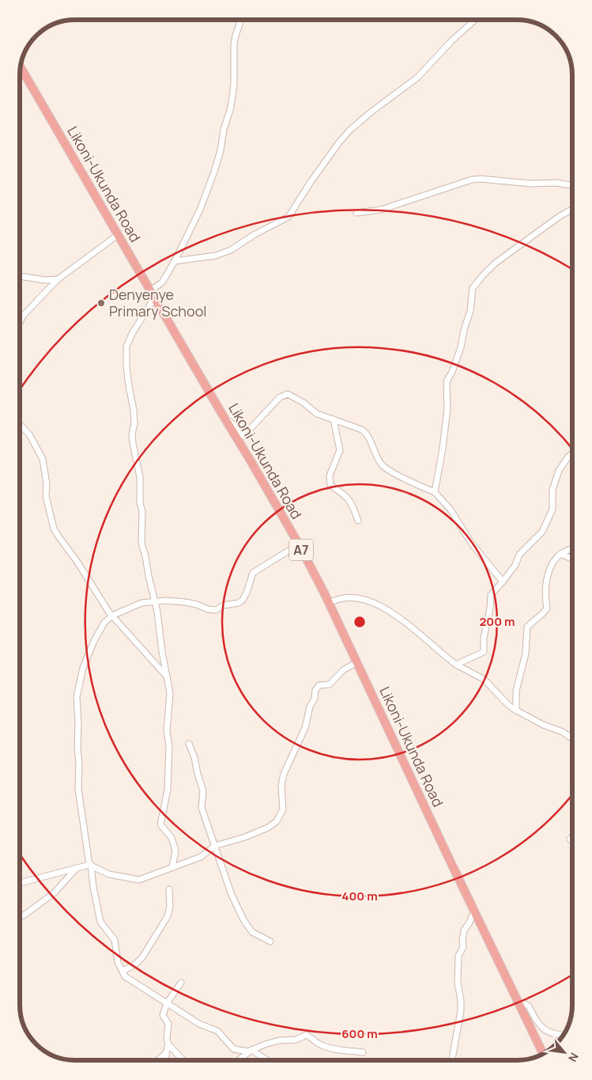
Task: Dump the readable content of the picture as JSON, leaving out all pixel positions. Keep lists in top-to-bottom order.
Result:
{
  "streets": {
    "highway": ["Likoni-Ukunda Road", "A7"]
  },
  "places": ["Denyenye Primary School"],
  "north": "bottom right",
  "rings": ["200 m", "400 m", "600 m"]
}
